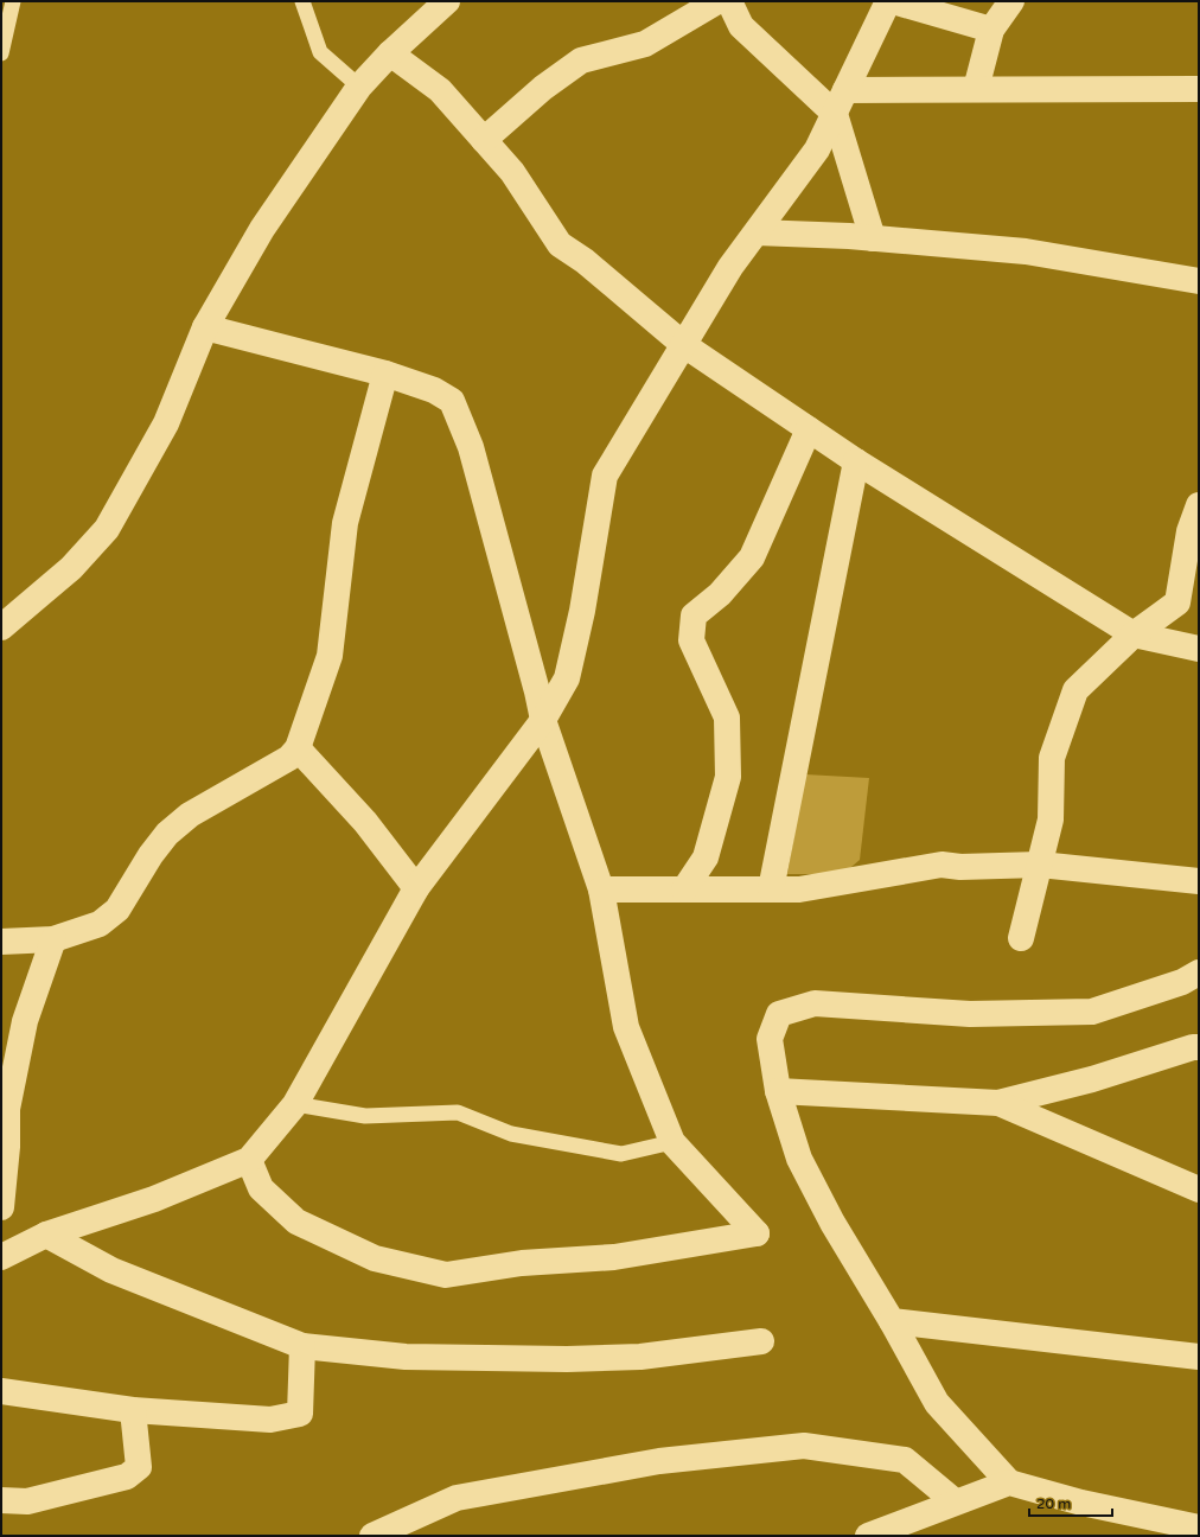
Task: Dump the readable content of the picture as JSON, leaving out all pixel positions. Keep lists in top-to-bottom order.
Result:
{
  "scale_bar": "20 m"
}
